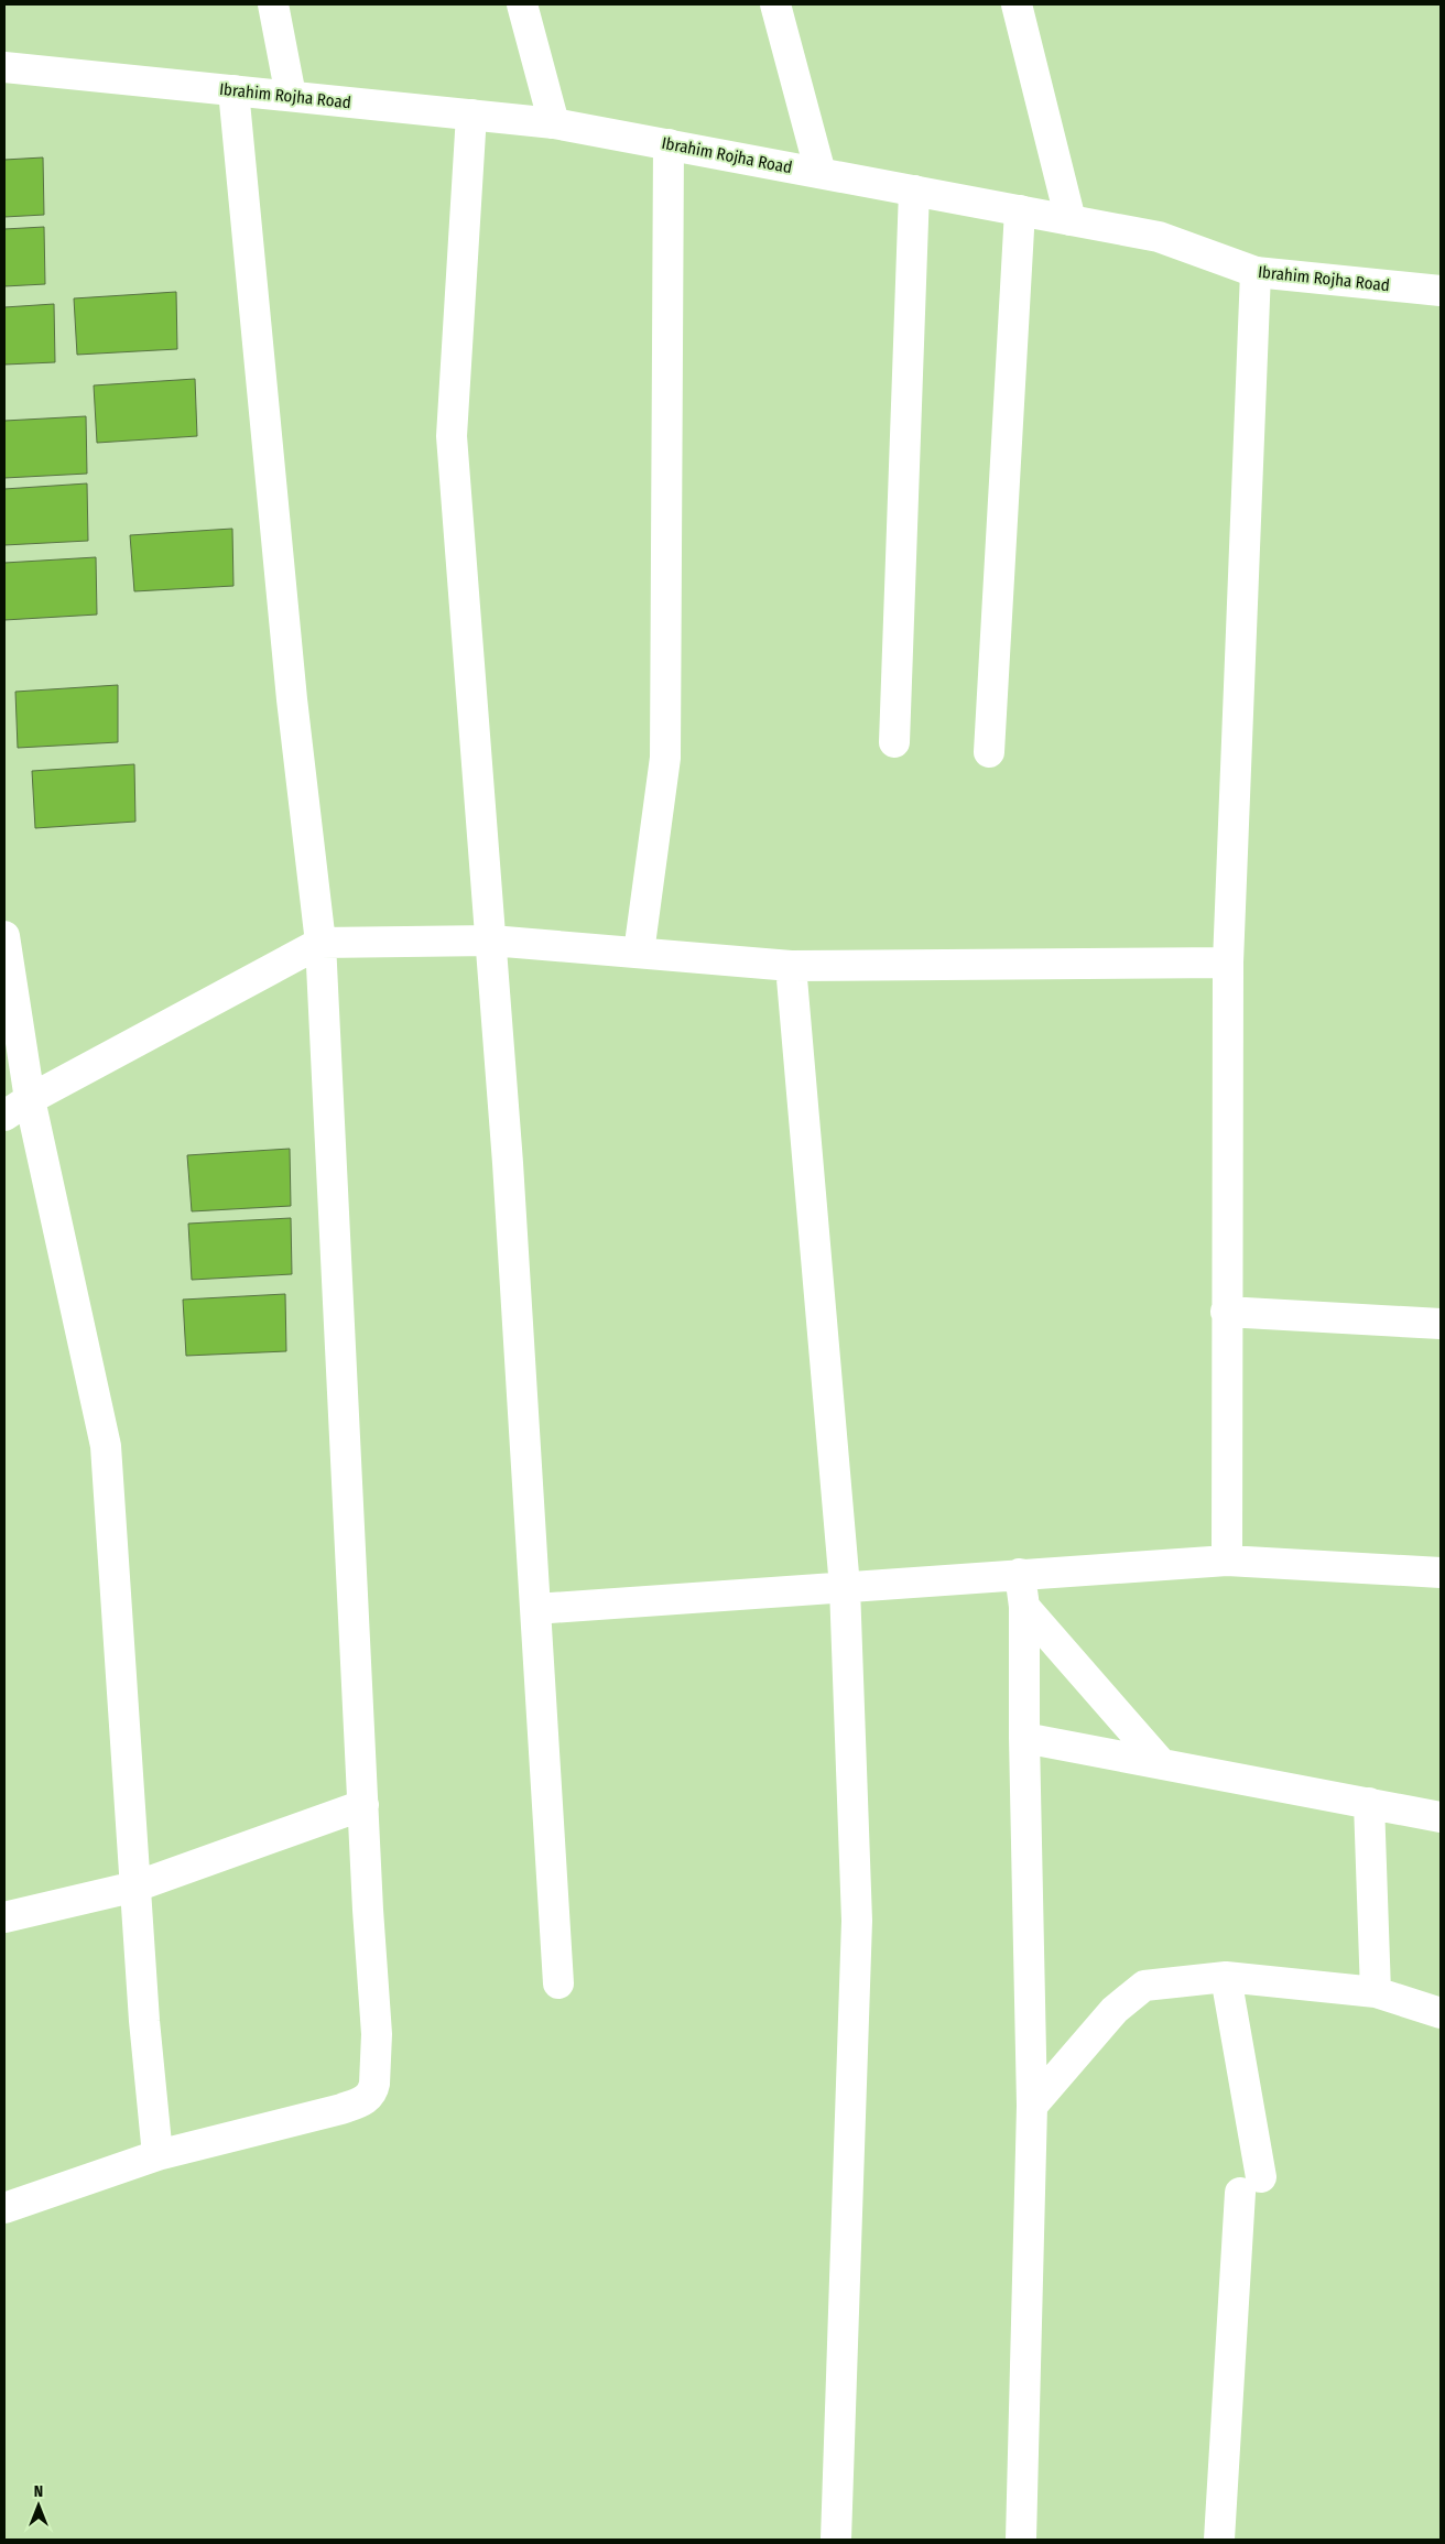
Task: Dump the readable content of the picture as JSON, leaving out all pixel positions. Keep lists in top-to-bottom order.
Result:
{
  "streets": {
    "street": ["Ibrahim Rojha Road"]
  },
  "north": "top"
}
